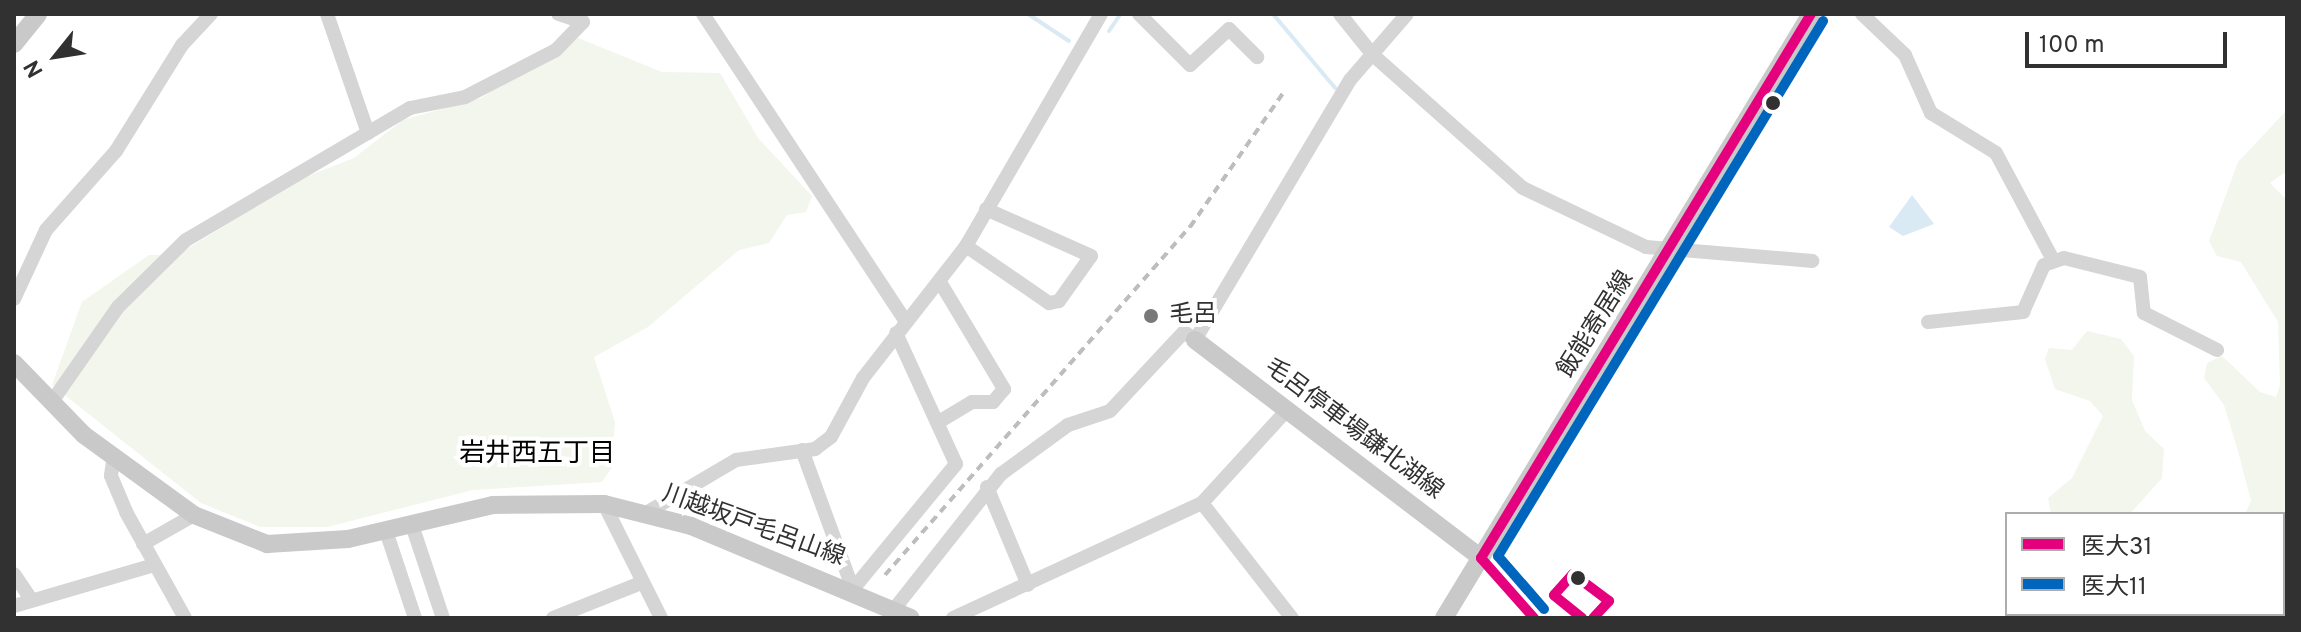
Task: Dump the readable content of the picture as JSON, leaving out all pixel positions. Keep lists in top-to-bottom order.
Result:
{
  "streets": {
    "main road": ["飯能寄居線", "毛呂停車場鎌北湖線", "川越坂戸毛呂山線"]
  },
  "crossings": [
    ["飯能寄居線", "毛呂停車場鎌北湖線"]
  ],
  "districts": ["岩井西五丁目"],
  "places": ["毛呂"],
  "lines": ["transit line 医大31", "transit line 医大11"],
  "legend": ["医大31", "医大11"],
  "scale_bar": "100 m",
  "north": "bottom left"
}
